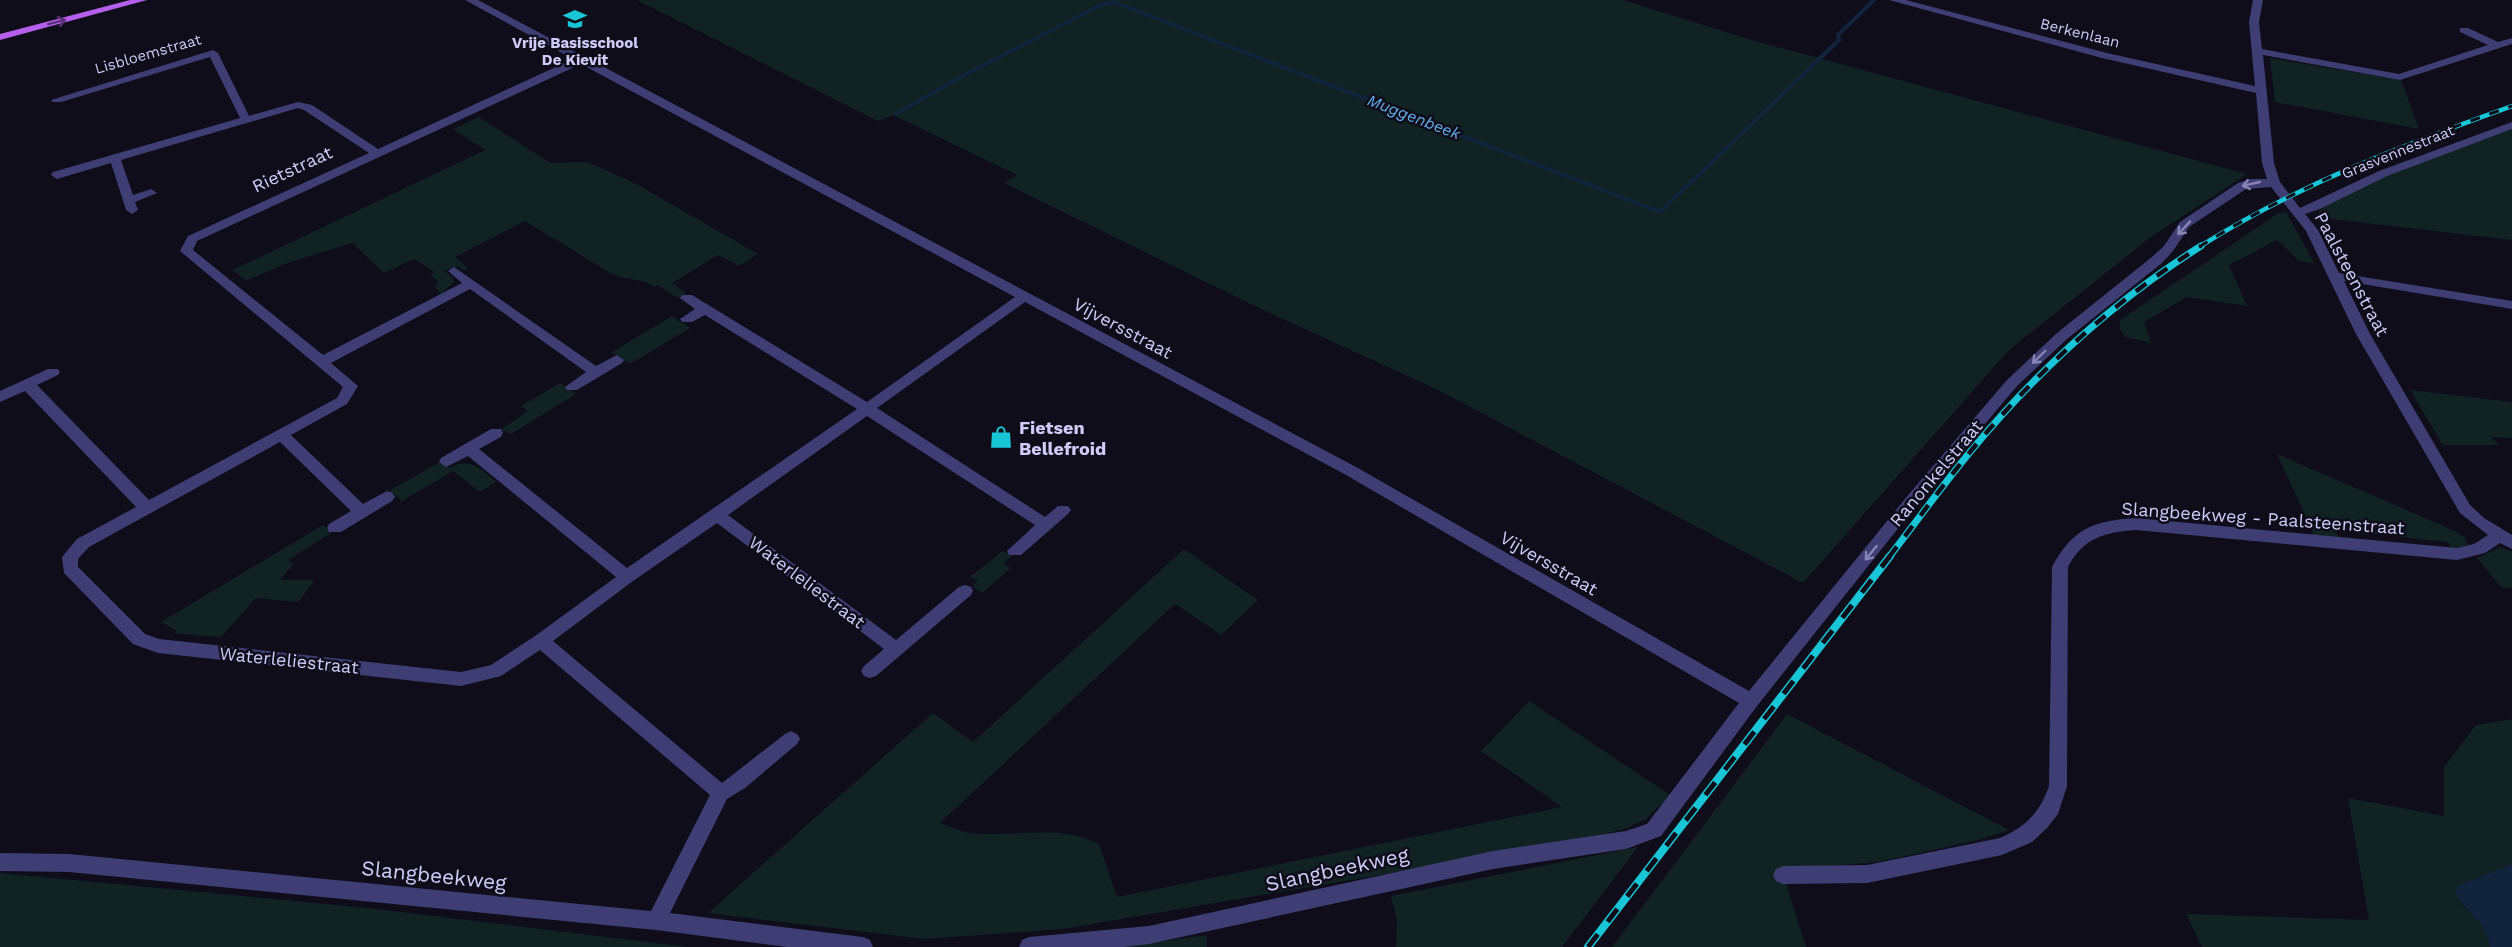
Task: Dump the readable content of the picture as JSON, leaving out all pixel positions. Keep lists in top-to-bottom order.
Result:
{
  "streets": {
    "street": [
      "Berkenlaan",
      "Lisbloemstraat",
      "Grasvennestraat",
      "Rietstraat",
      "Paalsteenstraat",
      "Vijversstraat",
      "Ranonkelstraat",
      "Slangbeekweg - Paalsteenstraat",
      "Waterleliestraat",
      "Slangbeekweg"
    ]
  },
  "crossings": [
    ["Berkenlaan", "Paalsteenstraat"],
    ["Grasvennestraat", "Paalsteenstraat"],
    ["Rietstraat", "Vijversstraat"],
    ["Rietstraat", "Waterleliestraat"],
    ["Paalsteenstraat", "Ranonkelstraat"],
    ["Paalsteenstraat", "Slangbeekweg - Paalsteenstraat"],
    ["Vijversstraat", "Ranonkelstraat"],
    ["Vijversstraat", "Waterleliestraat"],
    ["Ranonkelstraat", "Slangbeekweg"]
  ],
  "one_way": ["Ranonkelstraat"],
  "water": ["Muggenbeek"],
  "places": {
    "school or university": ["Vrije Basisschool De Kievit"],
    "shop": ["Fietsen Bellefroid"]
  }
}
